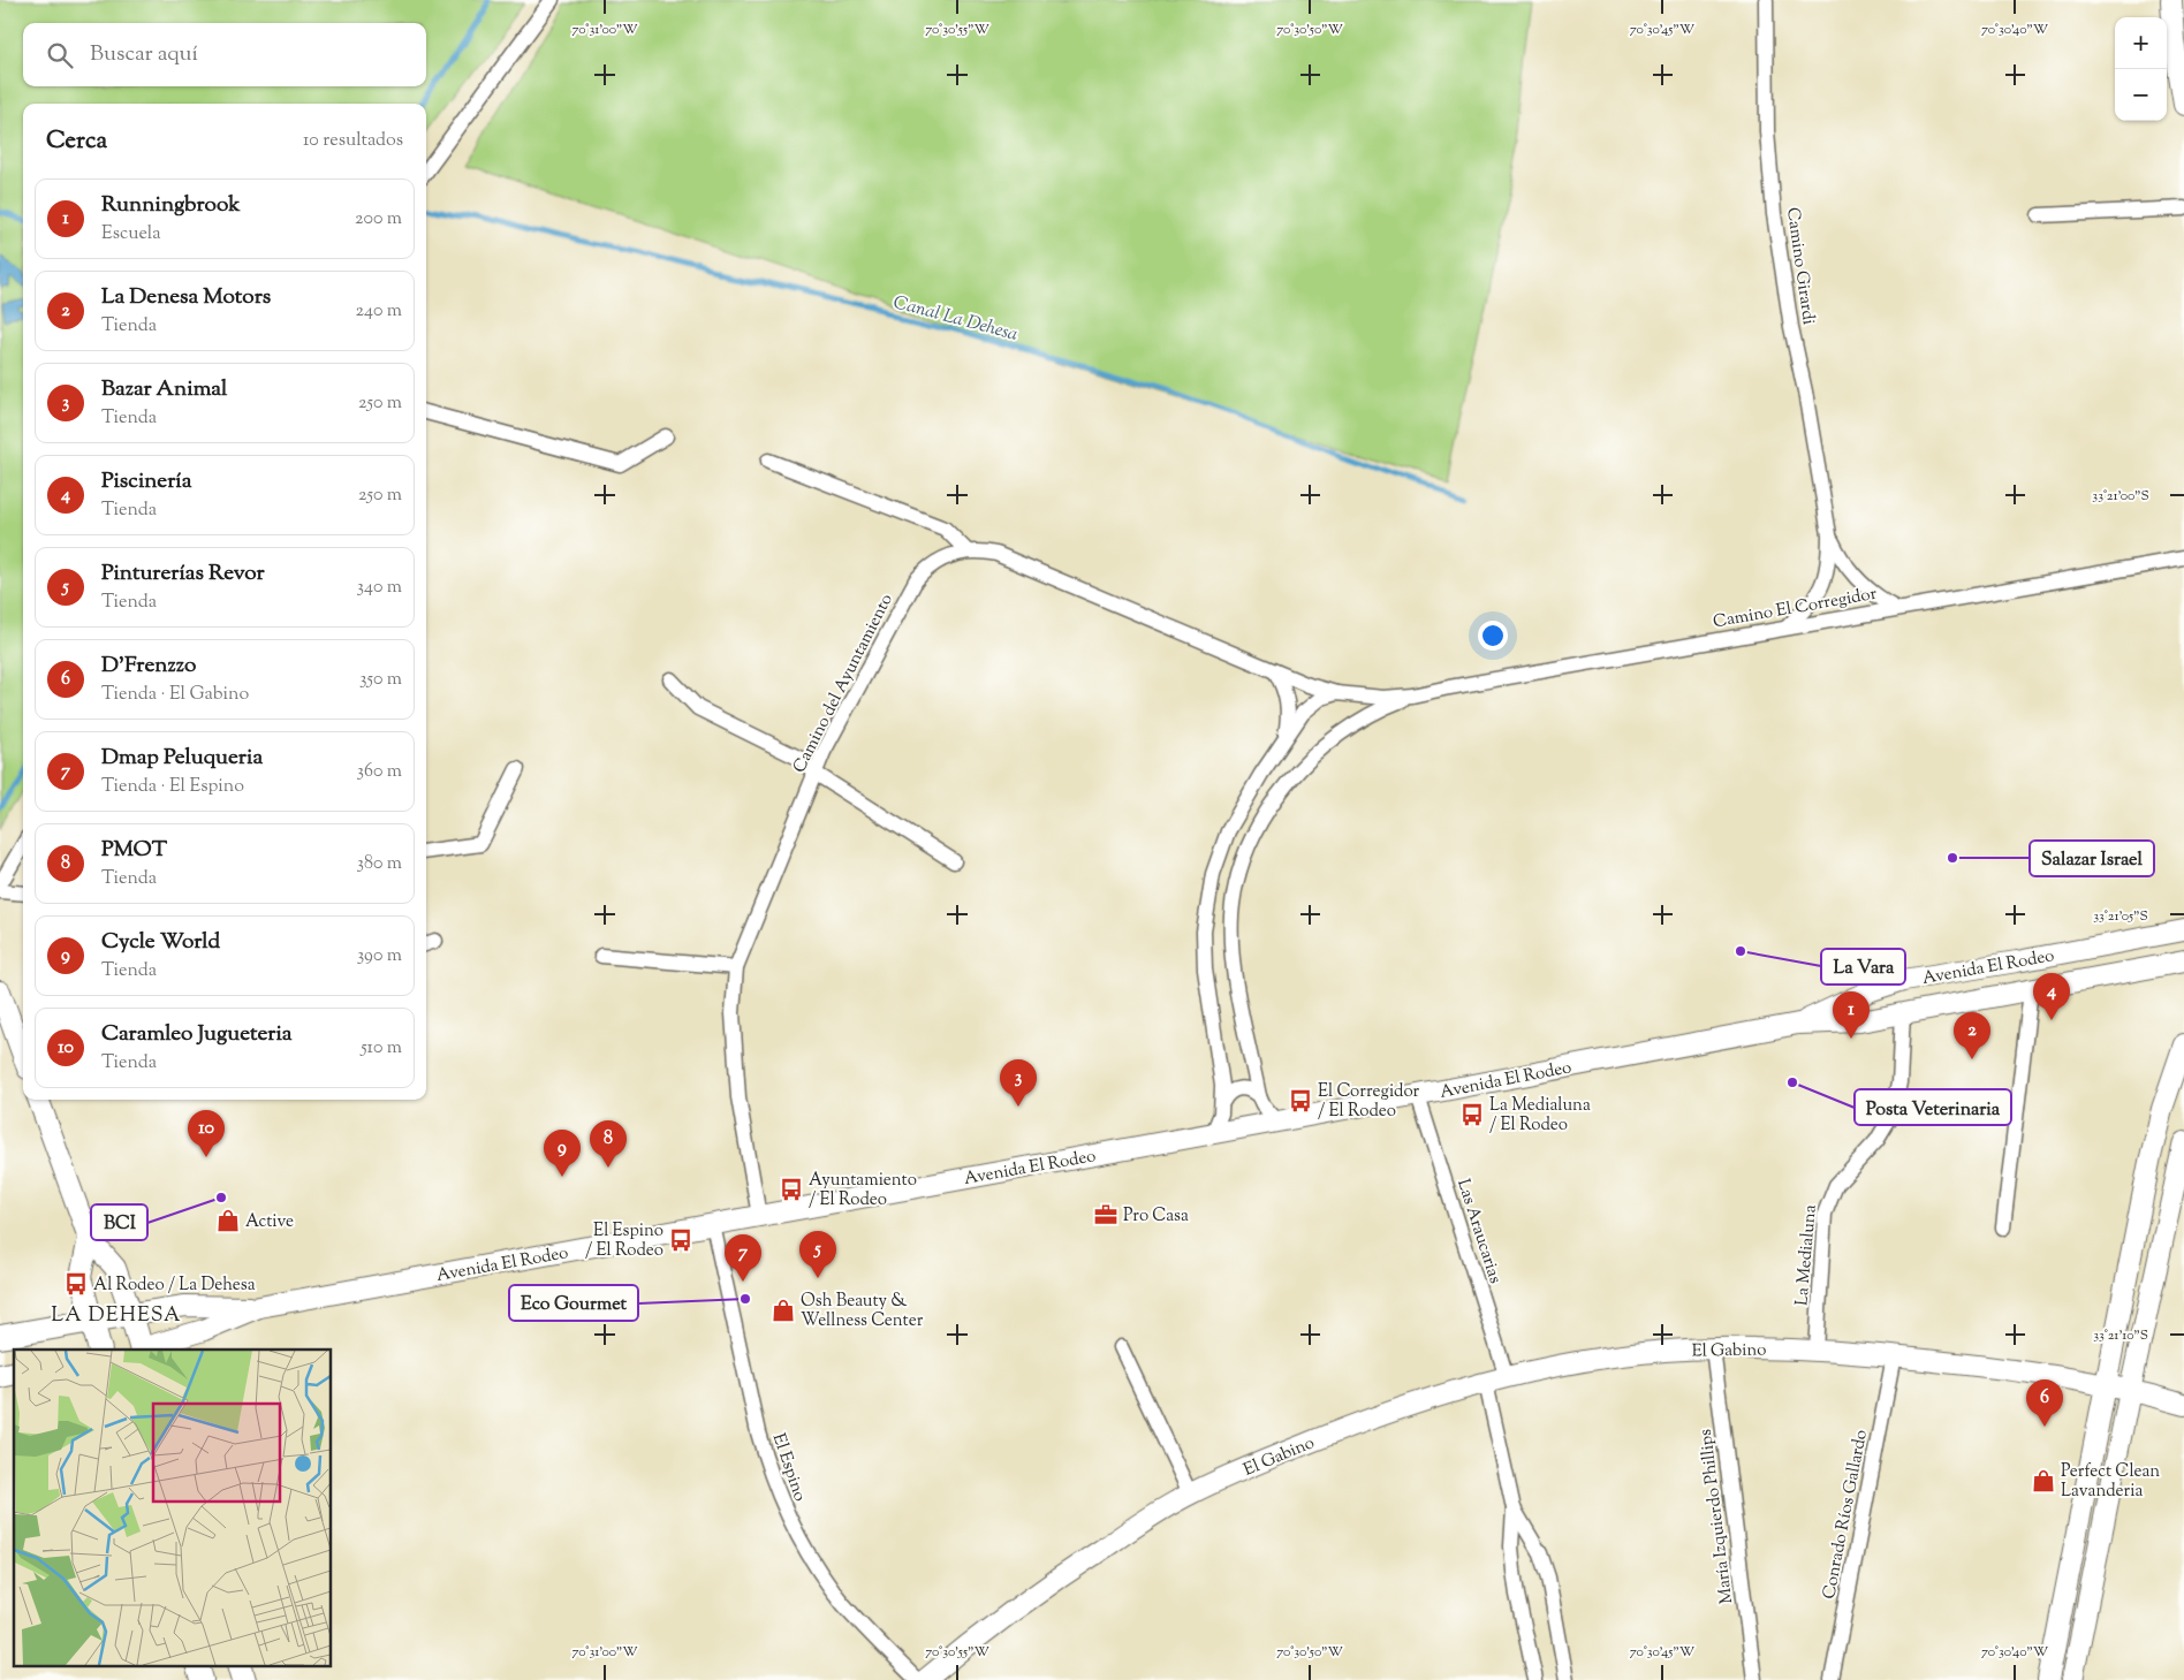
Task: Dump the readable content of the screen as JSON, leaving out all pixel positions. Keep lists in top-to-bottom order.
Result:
{
  "streets": {
    "main road": ["Avenida El Rodeo", "El Gabino"],
    "street": [
      "Camino Girardi",
      "Camino El Corregidor",
      "Camino del Ayuntamiento",
      "Las Araucarias",
      "La Medialuna",
      "El Espino",
      "Conrado Ríos Gallardo",
      "María Izquierdo Phillips"
    ]
  },
  "crossings": [
    ["Camino Girardi", "Camino El Corregidor"],
    ["Camino El Corregidor", "Camino del Ayuntamiento"],
    ["Camino El Corregidor", "Avenida El Rodeo"],
    ["Camino del Ayuntamiento", "Avenida El Rodeo"],
    ["Avenida El Rodeo", "Las Araucarias"],
    ["Avenida El Rodeo", "La Medialuna"],
    ["Avenida El Rodeo", "El Espino"],
    ["Las Araucarias", "El Gabino"],
    ["La Medialuna", "El Gabino"],
    ["El Gabino", "Conrado Ríos Gallardo"],
    ["El Gabino", "María Izquierdo Phillips"]
  ],
  "districts": ["LA DEHESA"],
  "water": ["Canal La Dehesa"],
  "places": {
    "other": [
      "Salazar Israel",
      "La Vara",
      "Posta Veterinaria",
      "BCI",
      "Eco Gourmet"
    ],
    "bus stop": [
      "El Corregidor / El Rodeo",
      "La Medialuna / El Rodeo",
      "Ayuntamiento / El Rodeo",
      "El Espino / El Rodeo",
      "Al Rodeo / La Dehesa"
    ],
    "office": ["Pro Casa"],
    "shop": ["Active", "Osh Beauty & Wellness Center", "Perfect Clean Lavanderia"]
  },
  "page": {
    "map_buttons": ["+", "−"],
    "search": "Buscar aquí",
    "heading": ["Cerca", "10 resultados"],
    "list": [
      {
        "mark": "1",
        "name": "Runningbrook",
        "note": "Escuela",
        "value": "200 m"
      },
      {
        "mark": "2",
        "name": "La Denesa Motors",
        "note": "Tienda",
        "value": "240 m"
      },
      {
        "mark": "3",
        "name": "Bazar Animal",
        "note": "Tienda",
        "value": "250 m"
      },
      {
        "mark": "4",
        "name": "Piscinería",
        "note": "Tienda",
        "value": "250 m"
      },
      {
        "mark": "5",
        "name": "Pinturerías Revor",
        "note": "Tienda",
        "value": "340 m"
      },
      {
        "mark": "6",
        "name": "D'Frenzzo",
        "note": "Tienda · El Gabino",
        "value": "350 m"
      },
      {
        "mark": "7",
        "name": "Dmap Peluqueria",
        "note": "Tienda · El Espino",
        "value": "360 m"
      },
      {
        "mark": "8",
        "name": "PMOT",
        "note": "Tienda",
        "value": "380 m"
      },
      {
        "mark": "9",
        "name": "Cycle World",
        "note": "Tienda",
        "value": "390 m"
      },
      {
        "mark": "10",
        "name": "Caramleo Jugueteria",
        "note": "Tienda",
        "value": "510 m"
      }
    ],
    "pins": [
      "4",
      "1",
      "2",
      "3",
      "10",
      "8",
      "9",
      "5",
      "7",
      "6"
    ]
  },
  "coordinates": [
    "70°31'00\"W",
    "70°30'55\"W",
    "70°30'50\"W",
    "70°30'45\"W",
    "70°30'40\"W",
    "33°21'00\"S",
    "33°21'05\"S",
    "33°21'10\"S"
  ]
}
